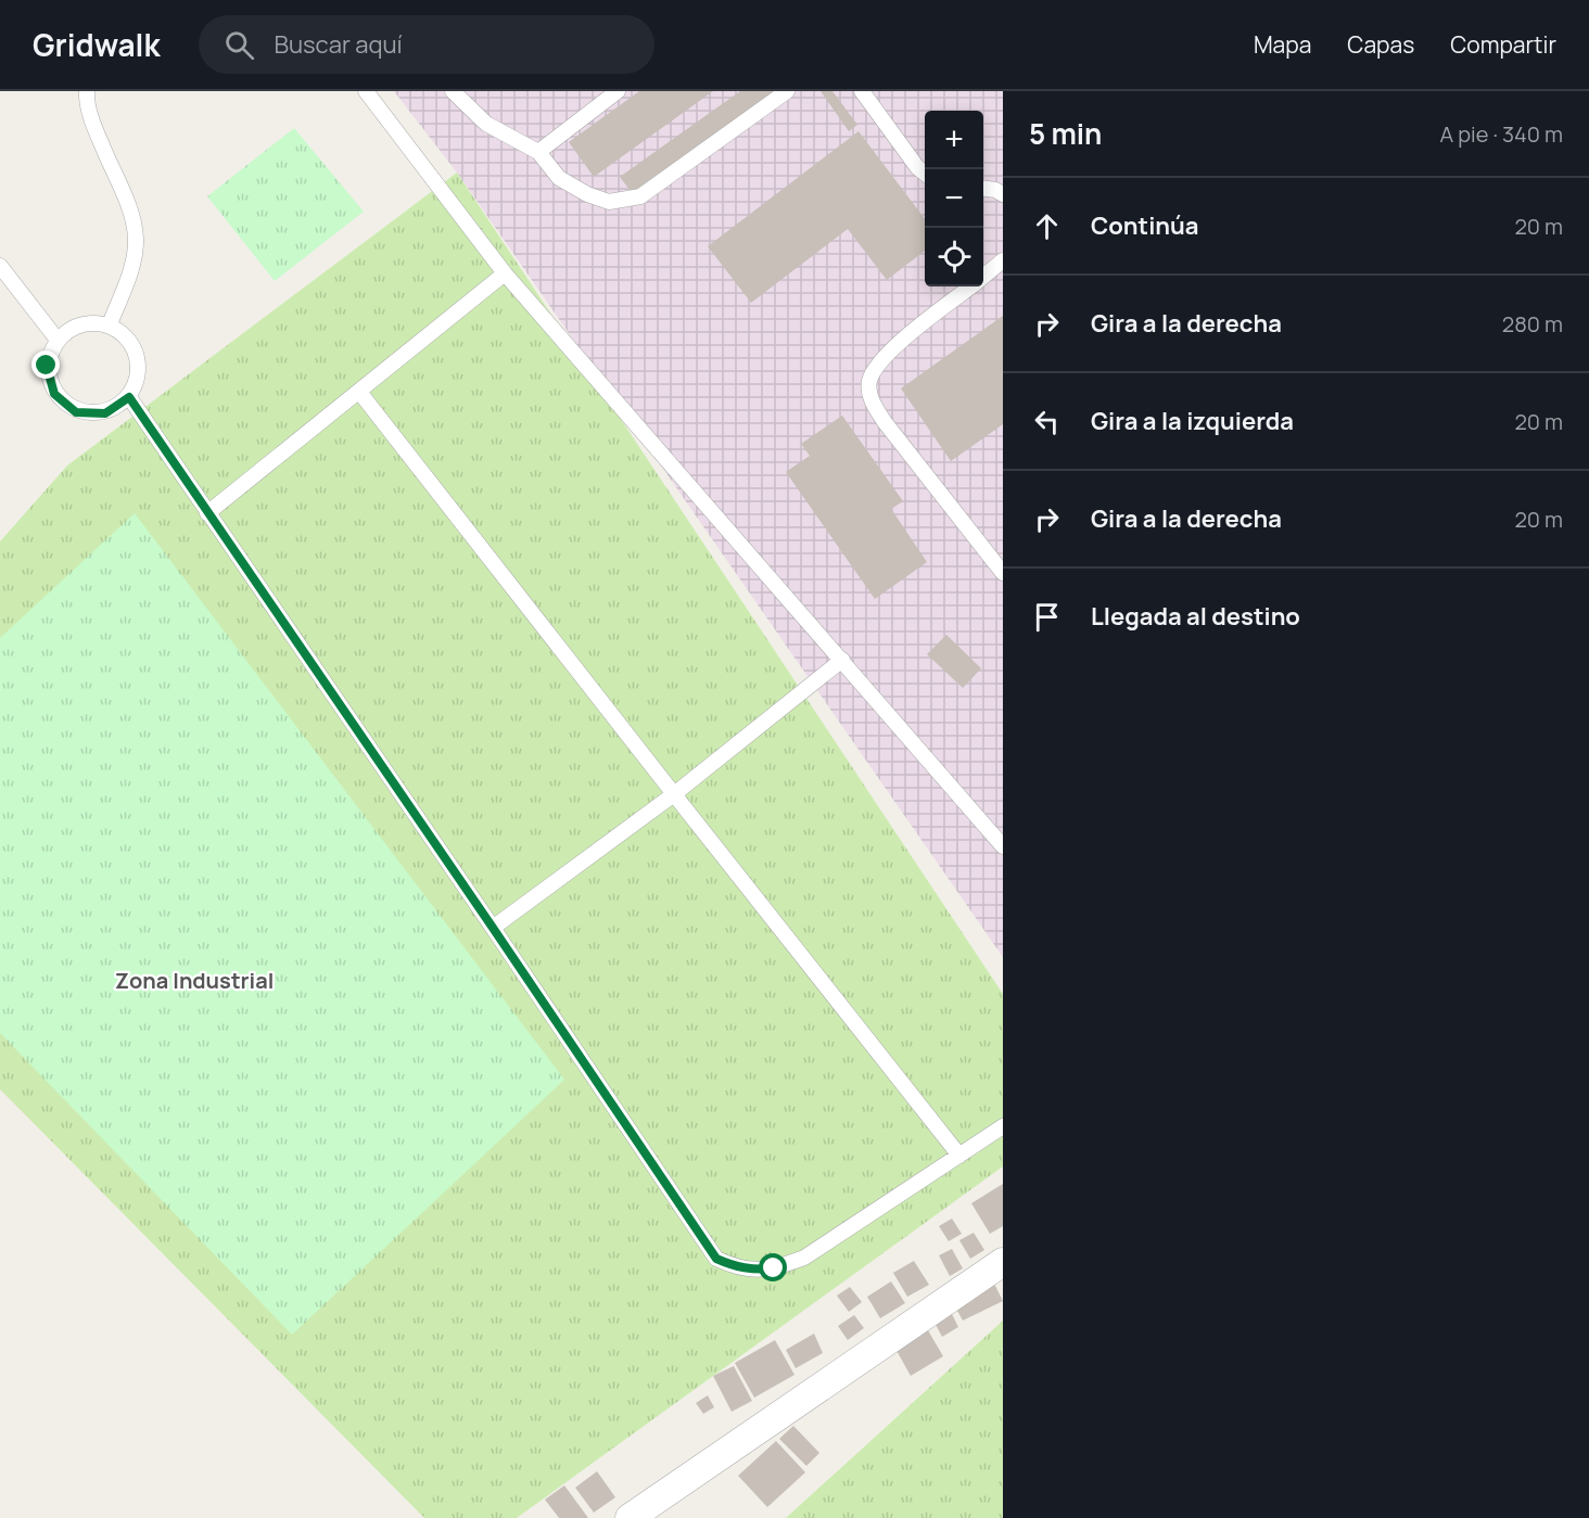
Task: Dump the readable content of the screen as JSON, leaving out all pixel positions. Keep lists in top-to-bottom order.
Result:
{
  "districts": ["Zona Industrial"],
  "page": {
    "header": "Gridwalk",
    "search": "Buscar aquí",
    "nav": ["Mapa", "Capas", "Compartir"],
    "heading": ["5 min", "A pie · 340 m"],
    "map_buttons": ["+", "−"],
    "list": [
      ["Continúa", "20 m"],
      ["Gira a la derecha", "280 m"],
      ["Gira a la izquierda", "20 m"],
      ["Gira a la derecha", "20 m"],
      "Llegada al destino"
    ]
  }
}
